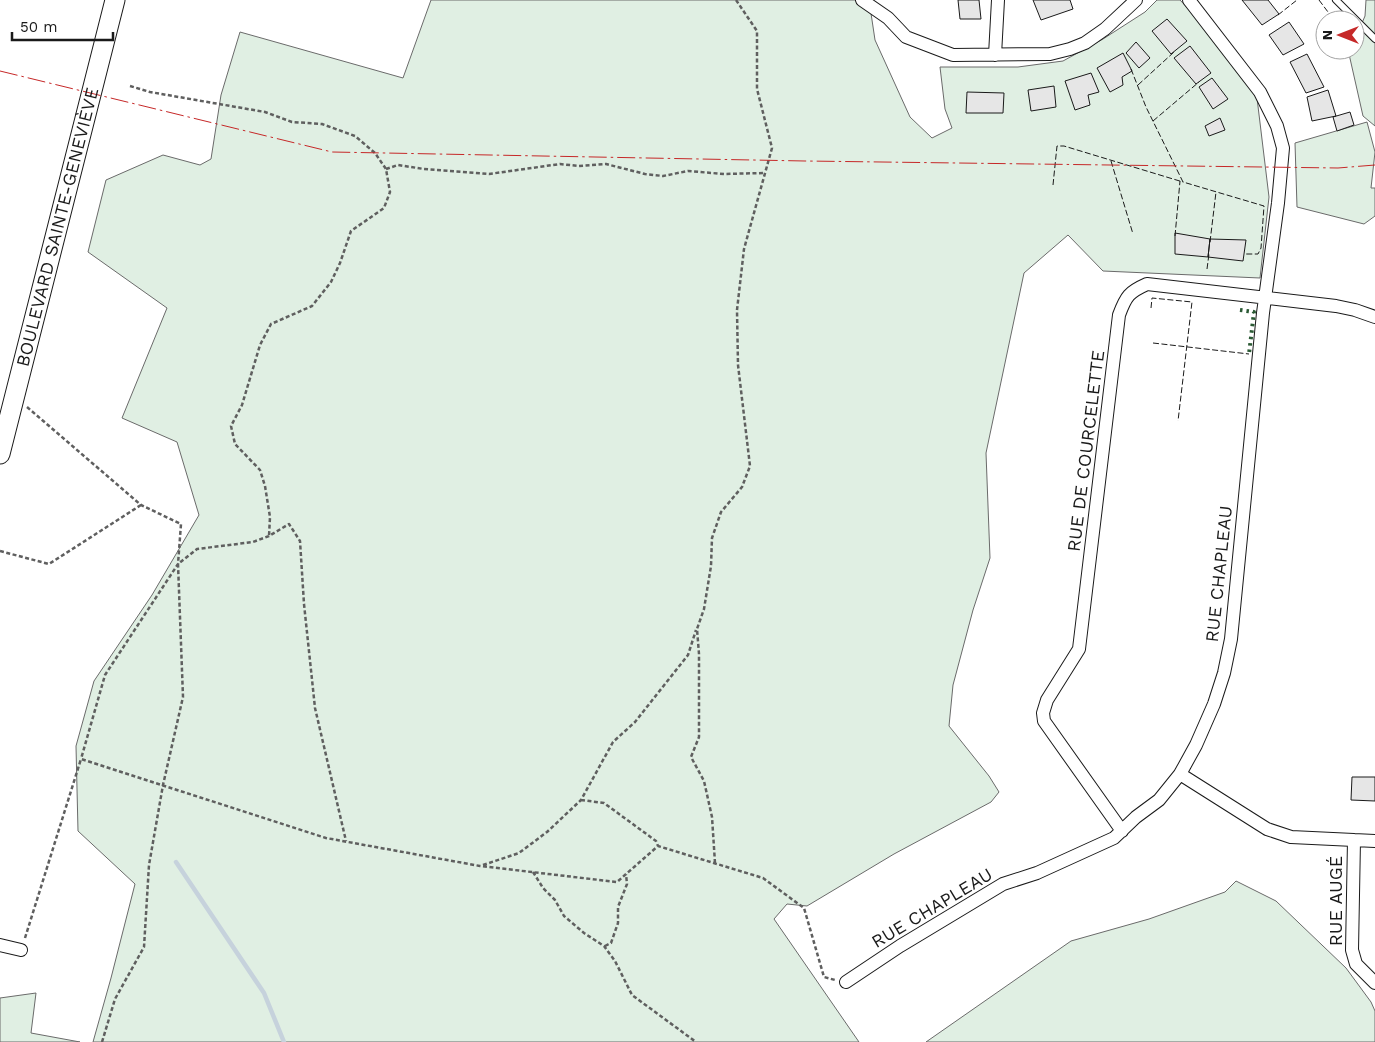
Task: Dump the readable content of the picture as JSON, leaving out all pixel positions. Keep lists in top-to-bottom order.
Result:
{
  "streets": {
    "main road": ["BOULEVARD SAINTE-GENEVIÈVE"],
    "street": ["RUE DE COURCELETTE", "RUE CHAPLEAU", "RUE AUGÉ"]
  },
  "crossings": [
    ["RUE DE COURCELETTE", "RUE CHAPLEAU"]
  ],
  "scale_bar": "50 m",
  "north": "left"
}
